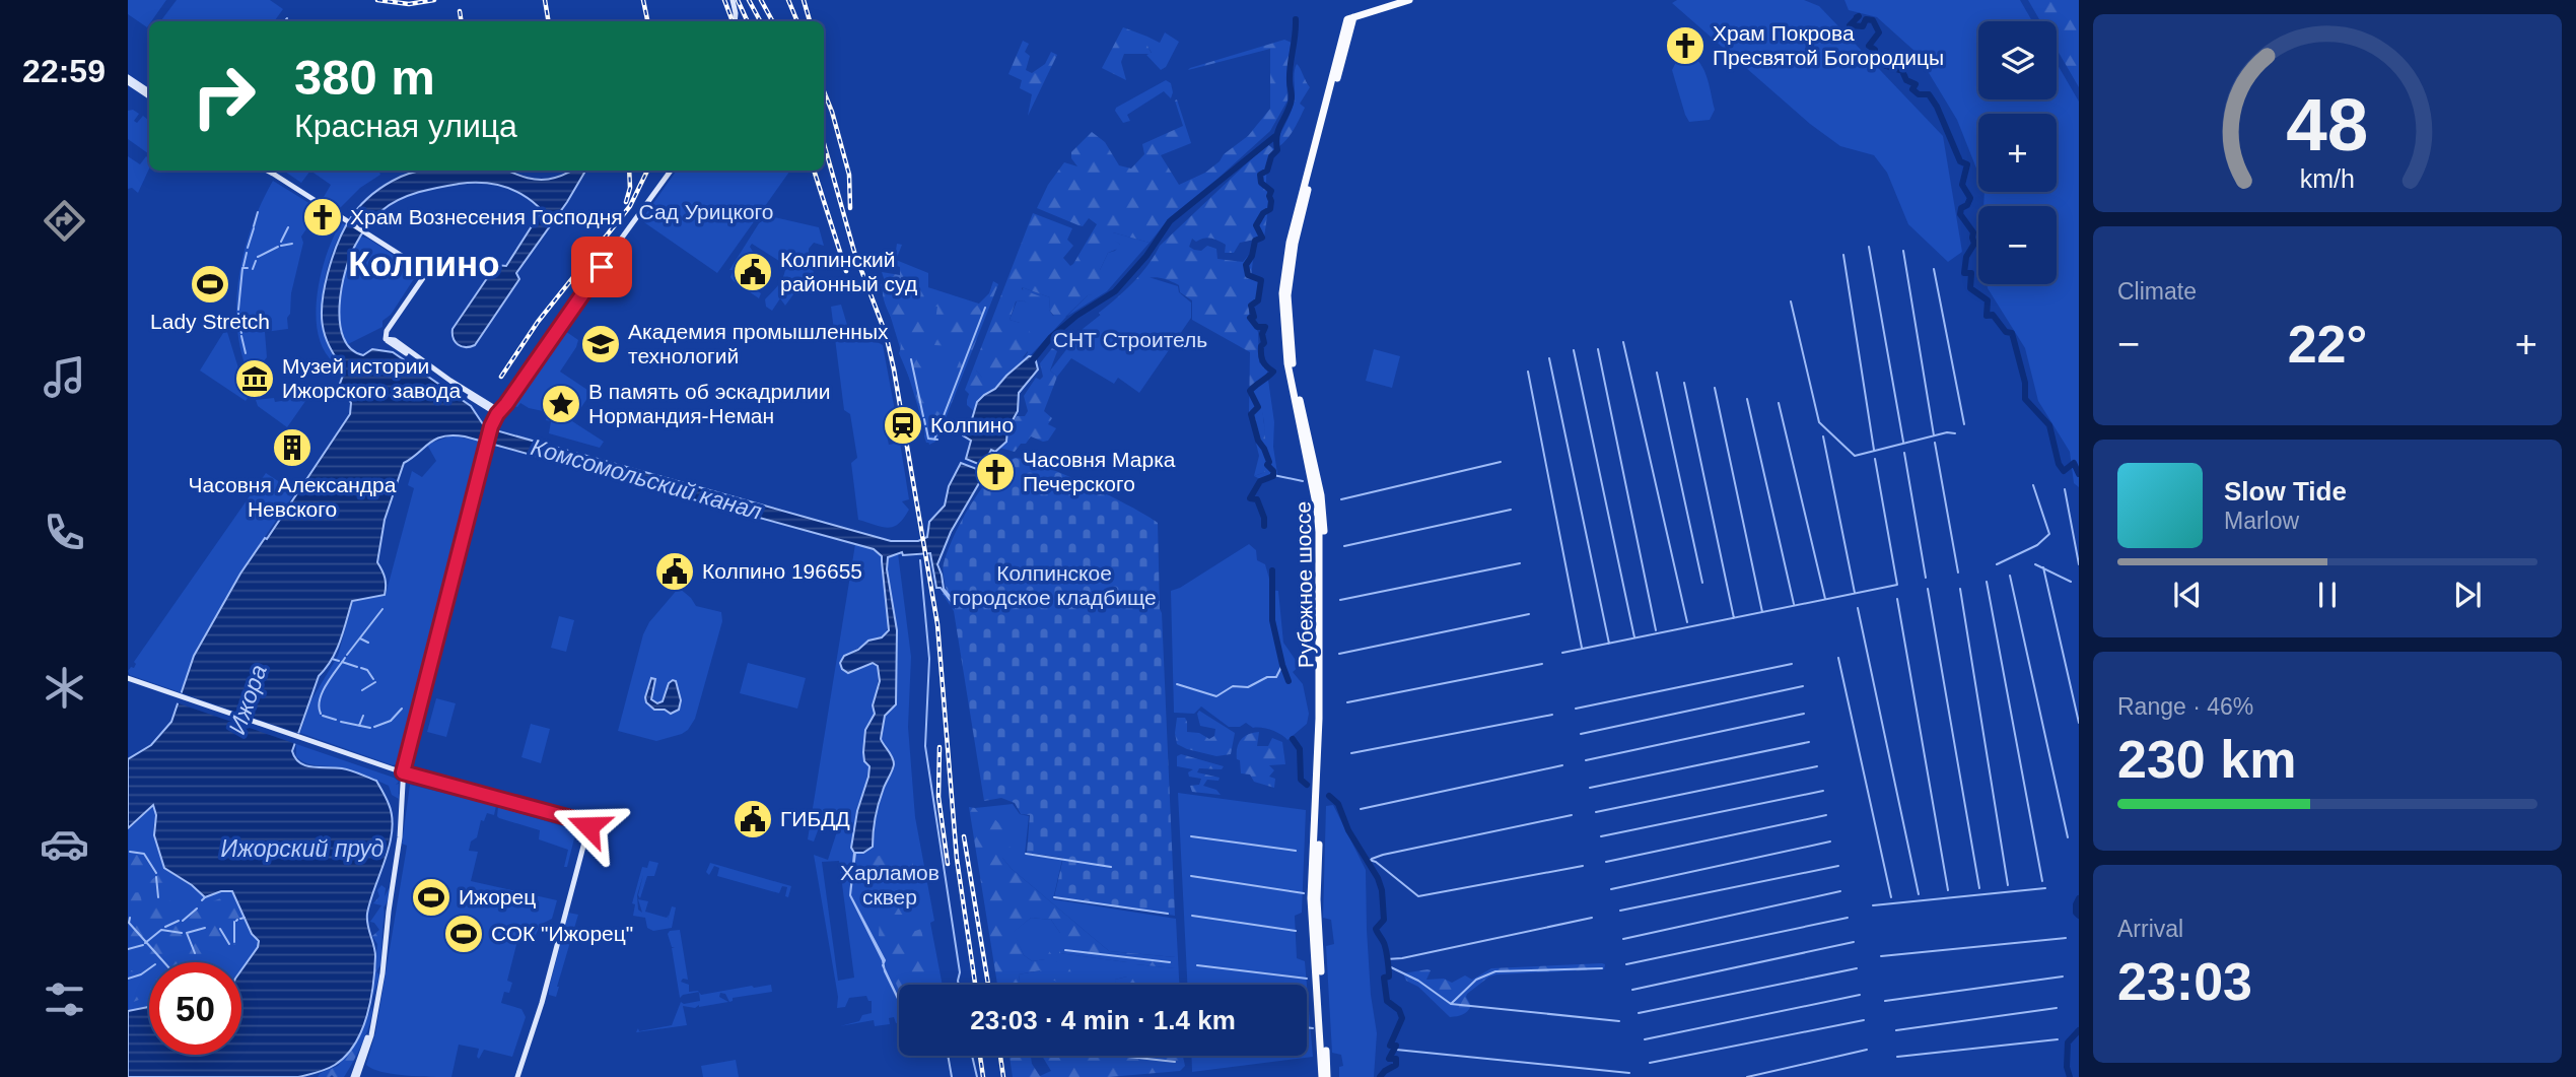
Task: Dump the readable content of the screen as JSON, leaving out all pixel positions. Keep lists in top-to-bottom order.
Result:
{
  "streets": {
    "main road": ["Рубежное шоссе"]
  },
  "districts": ["Колпино"],
  "water": ["Комсомольский канал", "Ижора", "Ижорский пруд"],
  "parks": [
    "Сад Урицкого",
    "СНТ Строитель",
    "Колпинское городское кладбище",
    "Харламов сквер"
  ],
  "places": {
    "church": ["Храм Покрова Пресвятой Богородицы", "Храм Вознесения Господня", "Часовня Марка Печерского"],
    "public building": ["Колпинский районный суд", "Колпино 196655", "ГИБДД"],
    "sports": ["Lady Stretch", "Ижорец", "СОК \"Ижорец\""],
    "school or university": ["Академия промышленных технологий"],
    "museum": ["Музей истории Ижорского завода"],
    "place": ["В память об эскадрилии Нормандия-Неман"],
    "station": ["Колпино"],
    "building": ["Часовня Александра Невского"]
  },
  "page": {
    "tabs": "22:59",
    "map_buttons": ["+", "−"],
    "turn": ["380 m", "Красная улица"],
    "tile": [
      "Climate",
      ["Range · 46%", "230 km"],
      ["Arrival", "23:03"]
    ],
    "heat": ["−", "22°", "+"],
    "song": ["Slow Tide", "Marlow"],
    "limit": "50",
    "trip": "23:03 · 4 min · 1.4 km",
    "gauge": ["48", "km/h"]
  }
}
